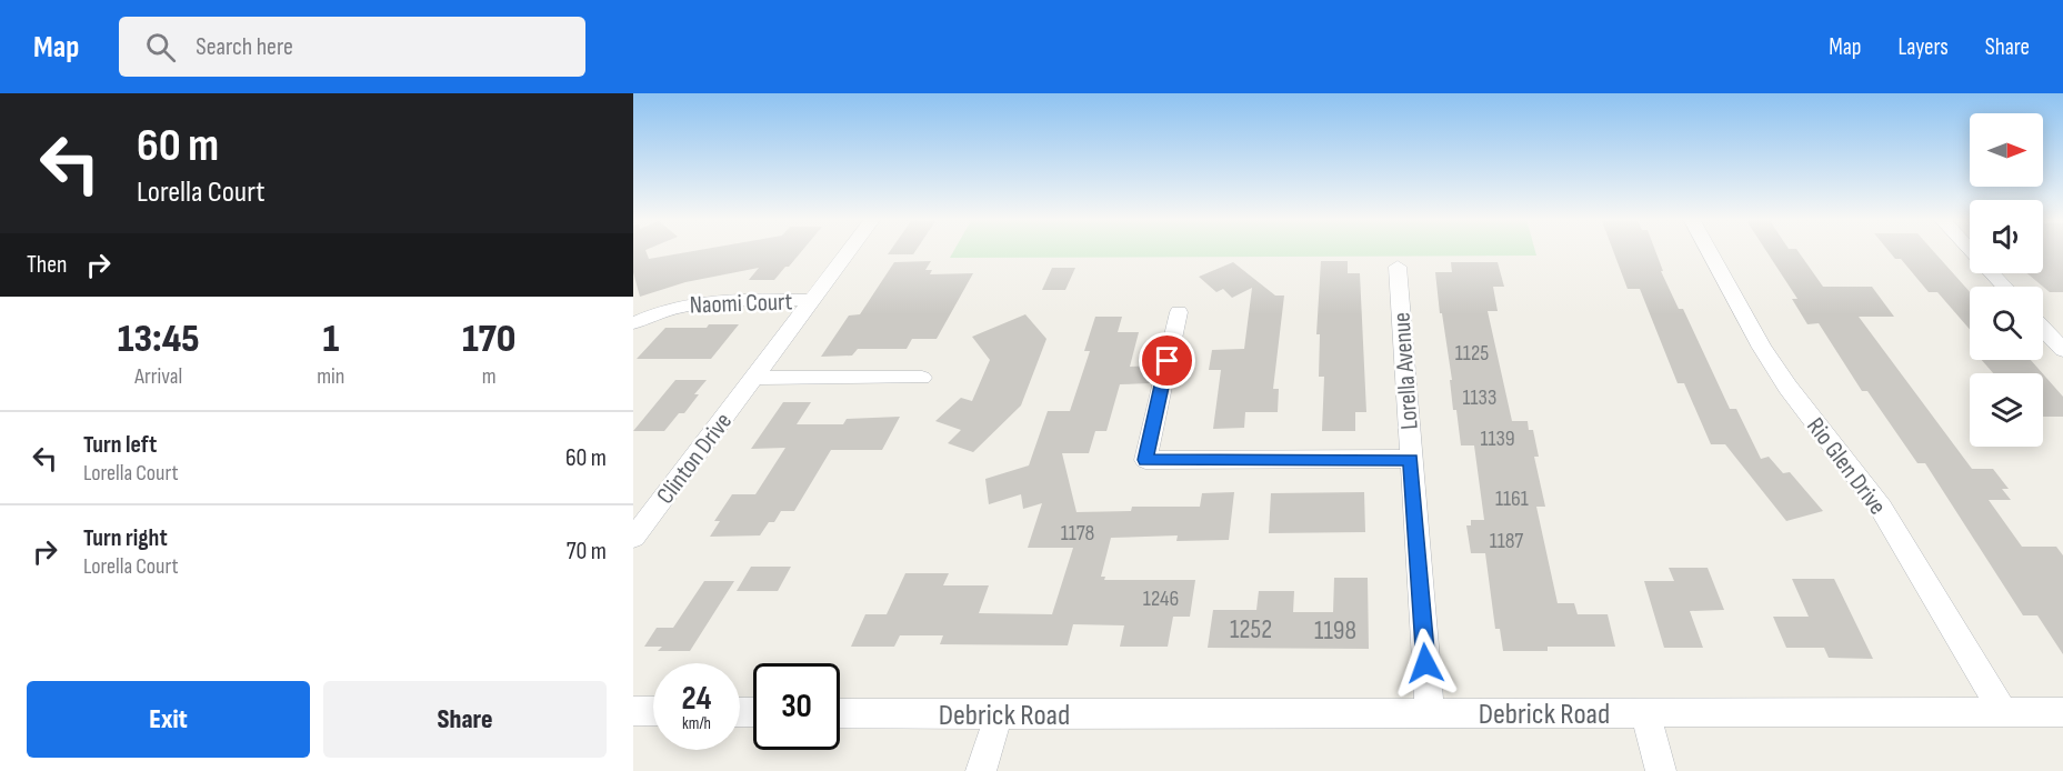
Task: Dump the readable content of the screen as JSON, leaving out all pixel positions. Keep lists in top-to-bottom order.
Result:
{
  "streets": {
    "street": [
      "Naomi Court",
      "Lorella Avenue",
      "Clinton Drive",
      "Rio Glen Drive",
      "Debrick Road"
    ]
  },
  "crossings": [
    ["Naomi Court", "Clinton Drive"],
    ["Lorella Avenue", "Debrick Road"],
    ["Rio Glen Drive", "Debrick Road"]
  ],
  "house_numbers": [
    "1125",
    "1133",
    "1139",
    "1161",
    "1178",
    "1187",
    "1246",
    "1252",
    "1198"
  ],
  "north": "right",
  "page": {
    "header": "Map",
    "search": "Search here",
    "nav": ["Map", "Layers", "Share"],
    "turn": ["60 m", "Lorella Court"],
    "then": "Then",
    "eta": [
      "13:45",
      "Arrival",
      "1",
      "min",
      "170",
      "m"
    ],
    "list": [
      {
        "name": "Turn left",
        "note": "Lorella Court",
        "value": "60 m"
      },
      {
        "name": "Turn right",
        "note": "Lorella Court",
        "value": "70 m"
      }
    ],
    "speed": "24 km/h",
    "limit": "30",
    "buttons": ["Exit", "Share"]
  }
}
